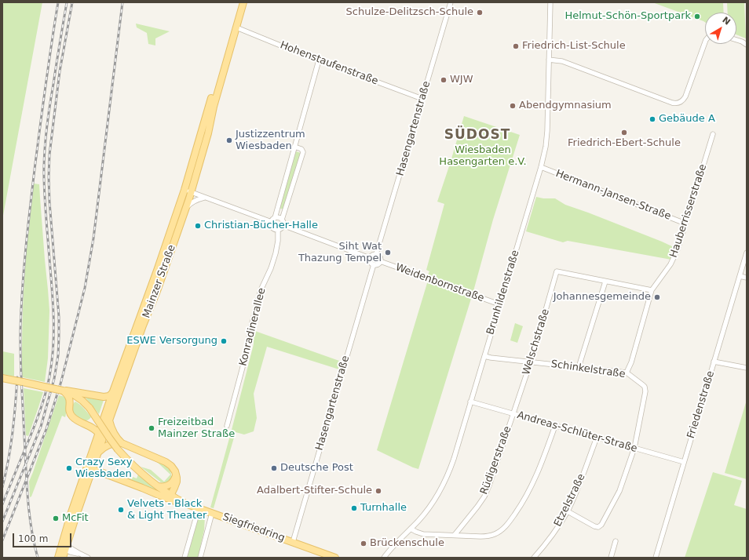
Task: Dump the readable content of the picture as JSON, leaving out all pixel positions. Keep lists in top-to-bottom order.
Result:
{
  "streets": {
    "main road": ["Mainzer Straße", "Siegfriedring"],
    "street": [
      "Hohenstaufenstraße",
      "Hasengartenstraße",
      "Hermann-Jansen-Straße",
      "Hauberrisserstraße",
      "Weidenbornstraße",
      "Brunhildenstraße",
      "Konradinerallee",
      "Welschstraße",
      "Schinkelstraße",
      "Friedenstraße",
      "Andreas-Schlüter-Straße",
      "Rüdigerstraße",
      "Etzelstraße"
    ]
  },
  "crossings": [
    ["Hohenstaufenstraße", "Hasengartenstraße"],
    ["Hohenstaufenstraße", "Mainzer Straße"],
    ["Hasengartenstraße", "Weidenbornstraße"],
    ["Hasengartenstraße", "Siegfriedring"],
    ["Hermann-Jansen-Straße", "Hauberrisserstraße"],
    ["Hermann-Jansen-Straße", "Brunhildenstraße"],
    ["Hauberrisserstraße", "Welschstraße"],
    ["Hauberrisserstraße", "Schinkelstraße"],
    ["Weidenbornstraße", "Brunhildenstraße"],
    ["Brunhildenstraße", "Schinkelstraße"],
    ["Brunhildenstraße", "Andreas-Schlüter-Straße"],
    ["Welschstraße", "Schinkelstraße"],
    ["Welschstraße", "Andreas-Schlüter-Straße"],
    ["Welschstraße", "Rüdigerstraße"],
    ["Schinkelstraße", "Andreas-Schlüter-Straße"],
    ["Friedenstraße", "Andreas-Schlüter-Straße"],
    ["Andreas-Schlüter-Straße", "Rüdigerstraße"],
    ["Andreas-Schlüter-Straße", "Etzelstraße"]
  ],
  "districts": ["SÜDOST"],
  "parks": ["Wiesbaden Hasengarten e.V."],
  "places": [
    "Schulze-Delitzsch-Schule",
    "Helmut-Schön-Sportpark",
    "Friedrich-List-Schule",
    "WJW",
    "Abendgymnasium",
    "Gebäude A",
    "Friedrich-Ebert-Schule",
    "Justizzentrum Wiesbaden",
    "Christian-Bücher-Halle",
    "Siht Wat Thazung Tempel",
    "Johannesgemeinde",
    "ESWE Versorgung",
    "Freizeitbad Mainzer Straße",
    "Crazy Sexy Wiesbaden",
    "Deutsche Post",
    "Adalbert-Stifter-Schule",
    "Turnhalle",
    "Velvets - Black & Light Theater",
    "McFit",
    "Brückenschule"
  ],
  "scale_bar": "100 m",
  "north": "top right"
}
